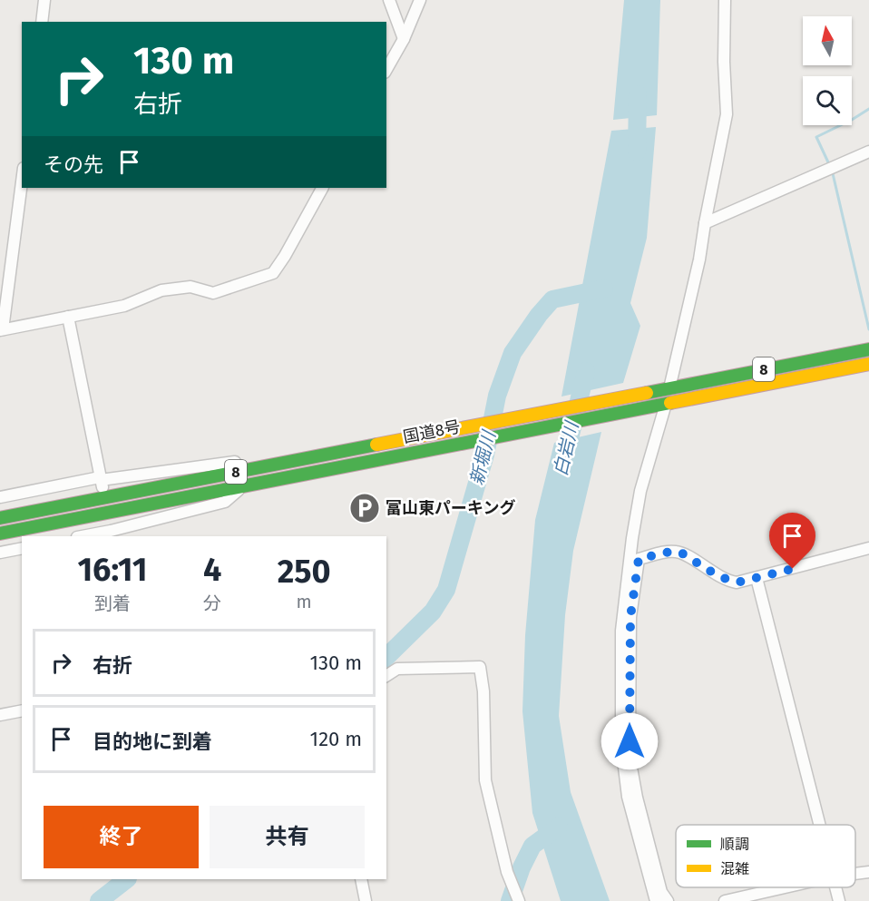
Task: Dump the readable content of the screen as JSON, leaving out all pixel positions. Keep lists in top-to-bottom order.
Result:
{
  "streets": {
    "highway": ["8", "国道8号"]
  },
  "water": ["白岩川", "新堀川"],
  "places": {
    "parking": ["富山東パーキング"]
  },
  "legend": ["順調", "混雑"],
  "north": "top",
  "page": {
    "turn": ["130 m", "右折"],
    "then": "その先",
    "eta": [
      "16:11",
      "到着",
      "4",
      "分",
      "250",
      "m"
    ],
    "list": [
      {
        "name": "右折",
        "value": "130 m"
      },
      {
        "name": "目的地に到着",
        "value": "120 m"
      }
    ],
    "buttons": ["終了", "共有"]
  }
}
